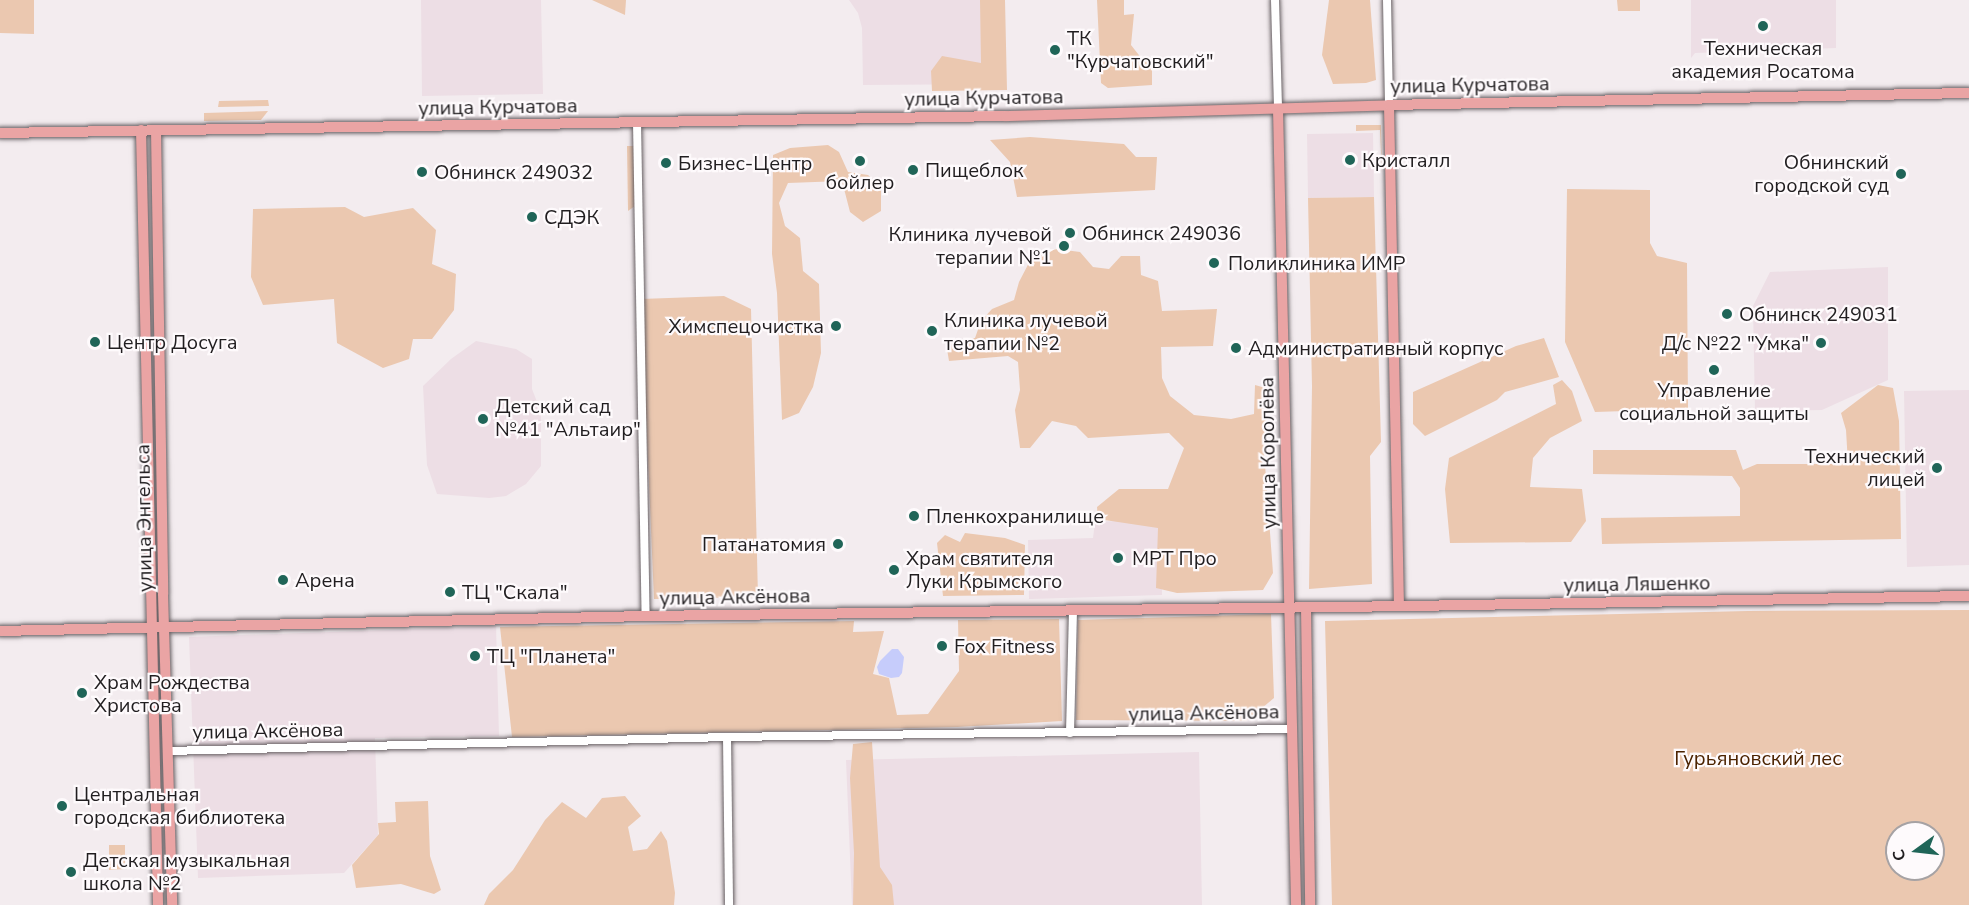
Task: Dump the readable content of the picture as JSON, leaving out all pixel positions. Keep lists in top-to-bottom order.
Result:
{
  "streets": {
    "main road": [
      "улица Курчатова",
      "улица Королёва",
      "улица Энгельса",
      "улица Ляшенко",
      "улица Аксёнова"
    ]
  },
  "crossings": [
    ["улица Курчатова", "улица Королёва"],
    ["улица Курчатова", "улица Энгельса"],
    ["улица Королёва", "улица Аксёнова"],
    ["улица Энгельса", "улица Аксёнова"],
    ["улица Ляшенко", "улица Аксёнова"]
  ],
  "parks": ["Гурьяновский лес"],
  "places": [
    "Техническая академия Росатома",
    "ТК \"Курчатовский\"",
    "Кристалл",
    "бойлер",
    "Бизнес-Центр",
    "Пищеблок",
    "Обнинск 249032",
    "Обнинский городской суд",
    "СДЭК",
    "Обнинск 249036",
    "Клиника лучевой терапии №1",
    "Поликлиника ИМР",
    "Обнинск 249031",
    "Химспецочистка",
    "Клиника лучевой терапии №2",
    "Центр Досуга",
    "Д/с №22 \"Умка\"",
    "Административный корпус",
    "Управление социальной защиты",
    "Детский сад №41 \"Альтаир\"",
    "Технический лицей",
    "Пленкохранилище",
    "Патанатомия",
    "МРТ Про",
    "Храм святителя Луки Крымского",
    "Арена",
    "ТЦ \"Скала\"",
    "Fox Fitness",
    "ТЦ \"Планета\"",
    "Храм Рождества Христова",
    "Центральная городская библиотека",
    "Детская музыкальная школа №2"
  ],
  "north": "left"
}
